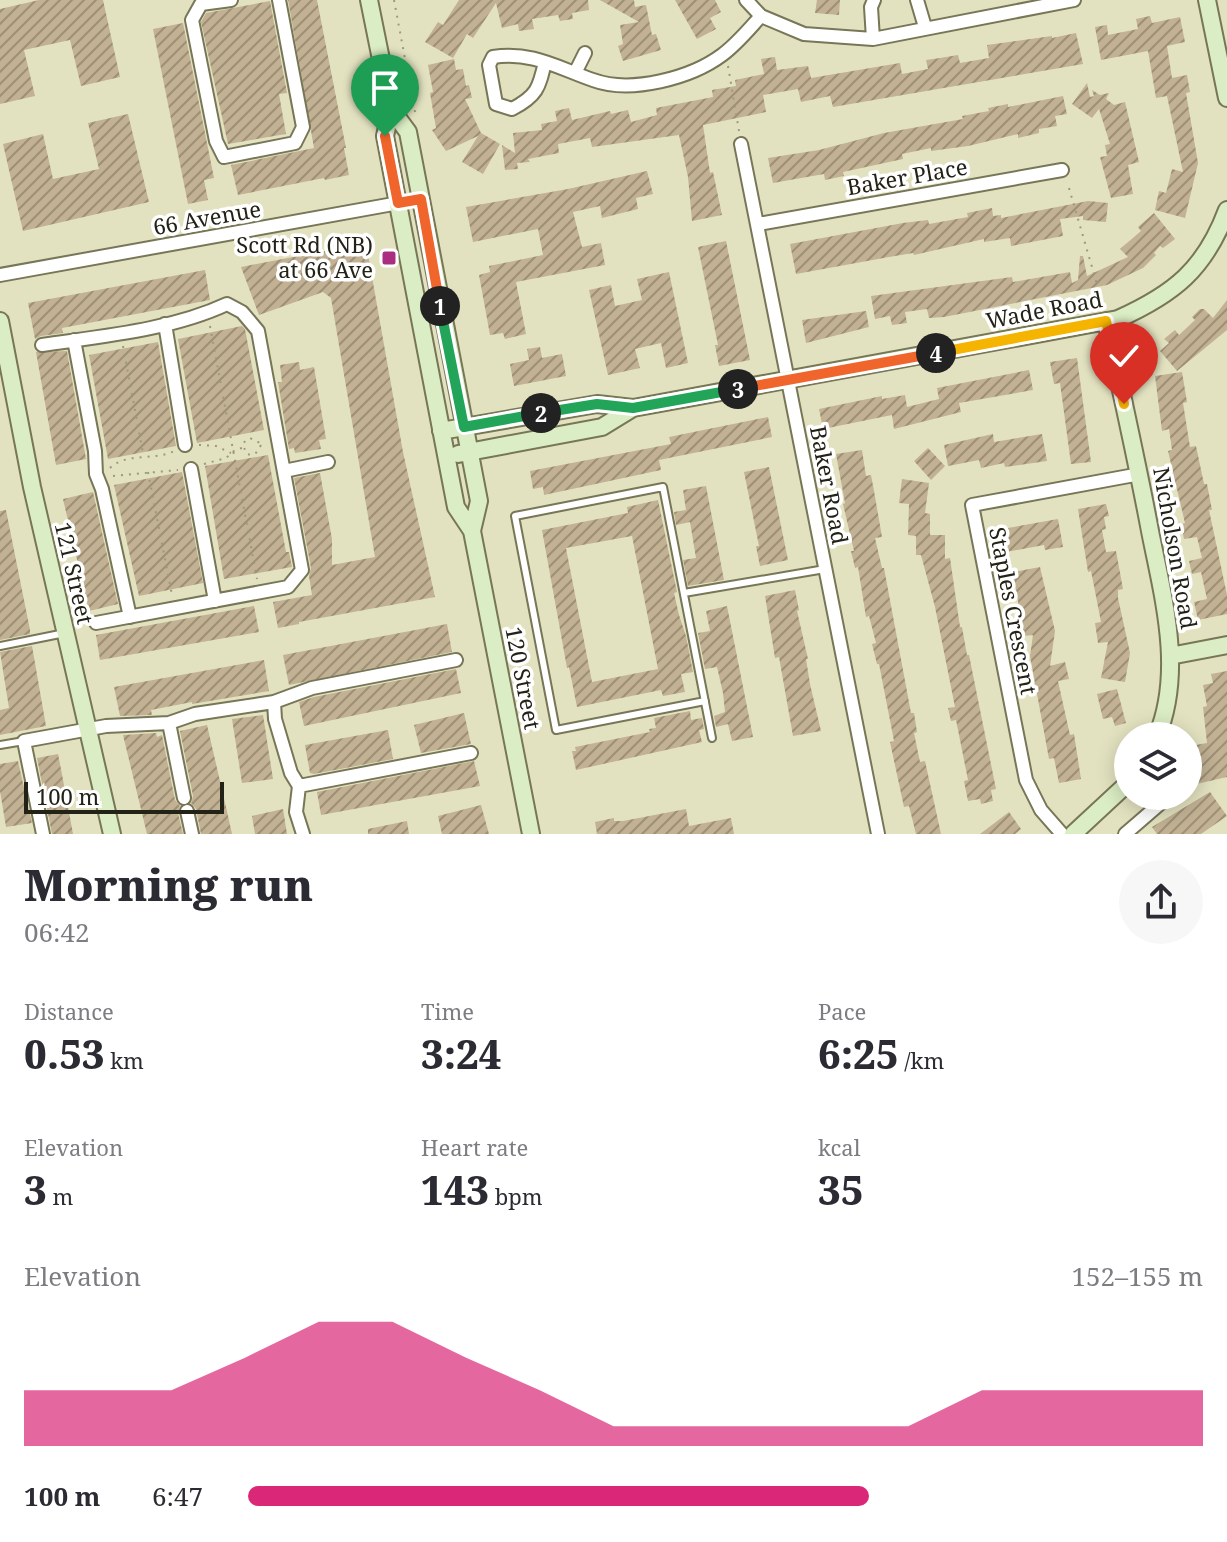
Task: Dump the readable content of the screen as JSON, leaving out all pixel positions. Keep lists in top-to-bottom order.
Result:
{
  "streets": {
    "street": [
      "Baker Place",
      "66 Avenue",
      "Wade Road",
      "Baker Road",
      "Nicholson Road",
      "121 Street",
      "Staples Crescent",
      "120 Street"
    ]
  },
  "crossings": [
    ["Baker Place", "Baker Road"],
    ["66 Avenue", "120 Street"],
    ["Wade Road", "Baker Road"],
    ["Wade Road", "Nicholson Road"],
    ["Wade Road", "120 Street"],
    ["Nicholson Road", "Staples Crescent"]
  ],
  "places": {
    "transit": ["Scott Rd (NB) at 66 Ave"]
  },
  "scale_bar": "100 m",
  "page": {
    "pins": [
      "1",
      "4",
      "3",
      "2"
    ],
    "scale": "100 m",
    "heading": ["Morning run", "06:42"],
    "stats": [
      ["Distance", "0.53 km"],
      ["Time", "3:24"],
      ["Pace", "6:25 /km"],
      ["Elevation", "3 m"],
      ["Heart rate", "143 bpm"],
      ["kcal", "35"]
    ],
    "chart": ["Elevation", "152–155 m"],
    "list": [
      {
        "name": "100 m",
        "note": "6:47"
      }
    ]
  }
}
